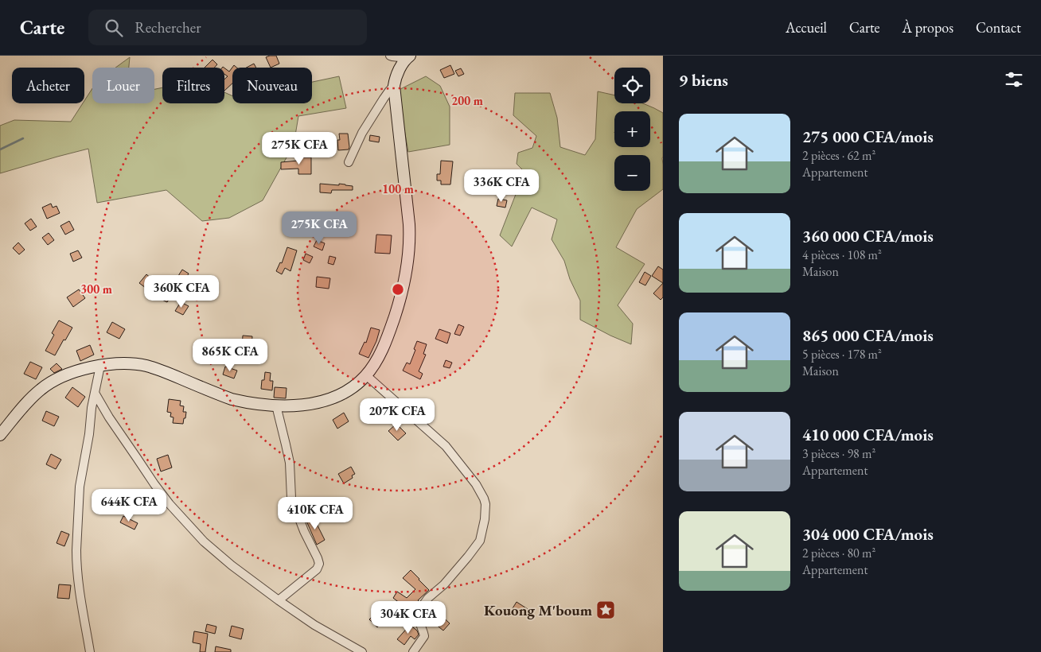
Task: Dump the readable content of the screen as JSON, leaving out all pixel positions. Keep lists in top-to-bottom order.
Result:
{
  "places": {
    "place": ["Kouong M'boum"]
  },
  "page": {
    "header": "Carte",
    "search": "Rechercher",
    "nav": [
      "Accueil",
      "Carte",
      "À propos",
      "Contact"
    ],
    "heading": "9 biens",
    "map_buttons": ["+", "−"],
    "chip": [
      "Acheter",
      "Louer",
      "Filtres",
      "Nouveau"
    ],
    "list": [
      {
        "name": "275 000 CFA/mois",
        "note": "2 pièces · 62 m² · Appartement"
      },
      {
        "name": "360 000 CFA/mois",
        "note": "4 pièces · 108 m² · Maison"
      },
      {
        "name": "865 000 CFA/mois",
        "note": "5 pièces · 178 m² · Maison"
      },
      {
        "name": "410 000 CFA/mois",
        "note": "3 pièces · 98 m² · Appartement"
      },
      {
        "name": "304 000 CFA/mois",
        "note": "2 pièces · 80 m² · Appartement"
      }
    ],
    "price": [
      "275K CFA",
      "336K CFA",
      "275K CFA",
      "360K CFA",
      "865K CFA",
      "207K CFA",
      "644K CFA",
      "410K CFA",
      "304K CFA"
    ]
  },
  "rings": ["200 m", "100 m", "300 m"]
}
